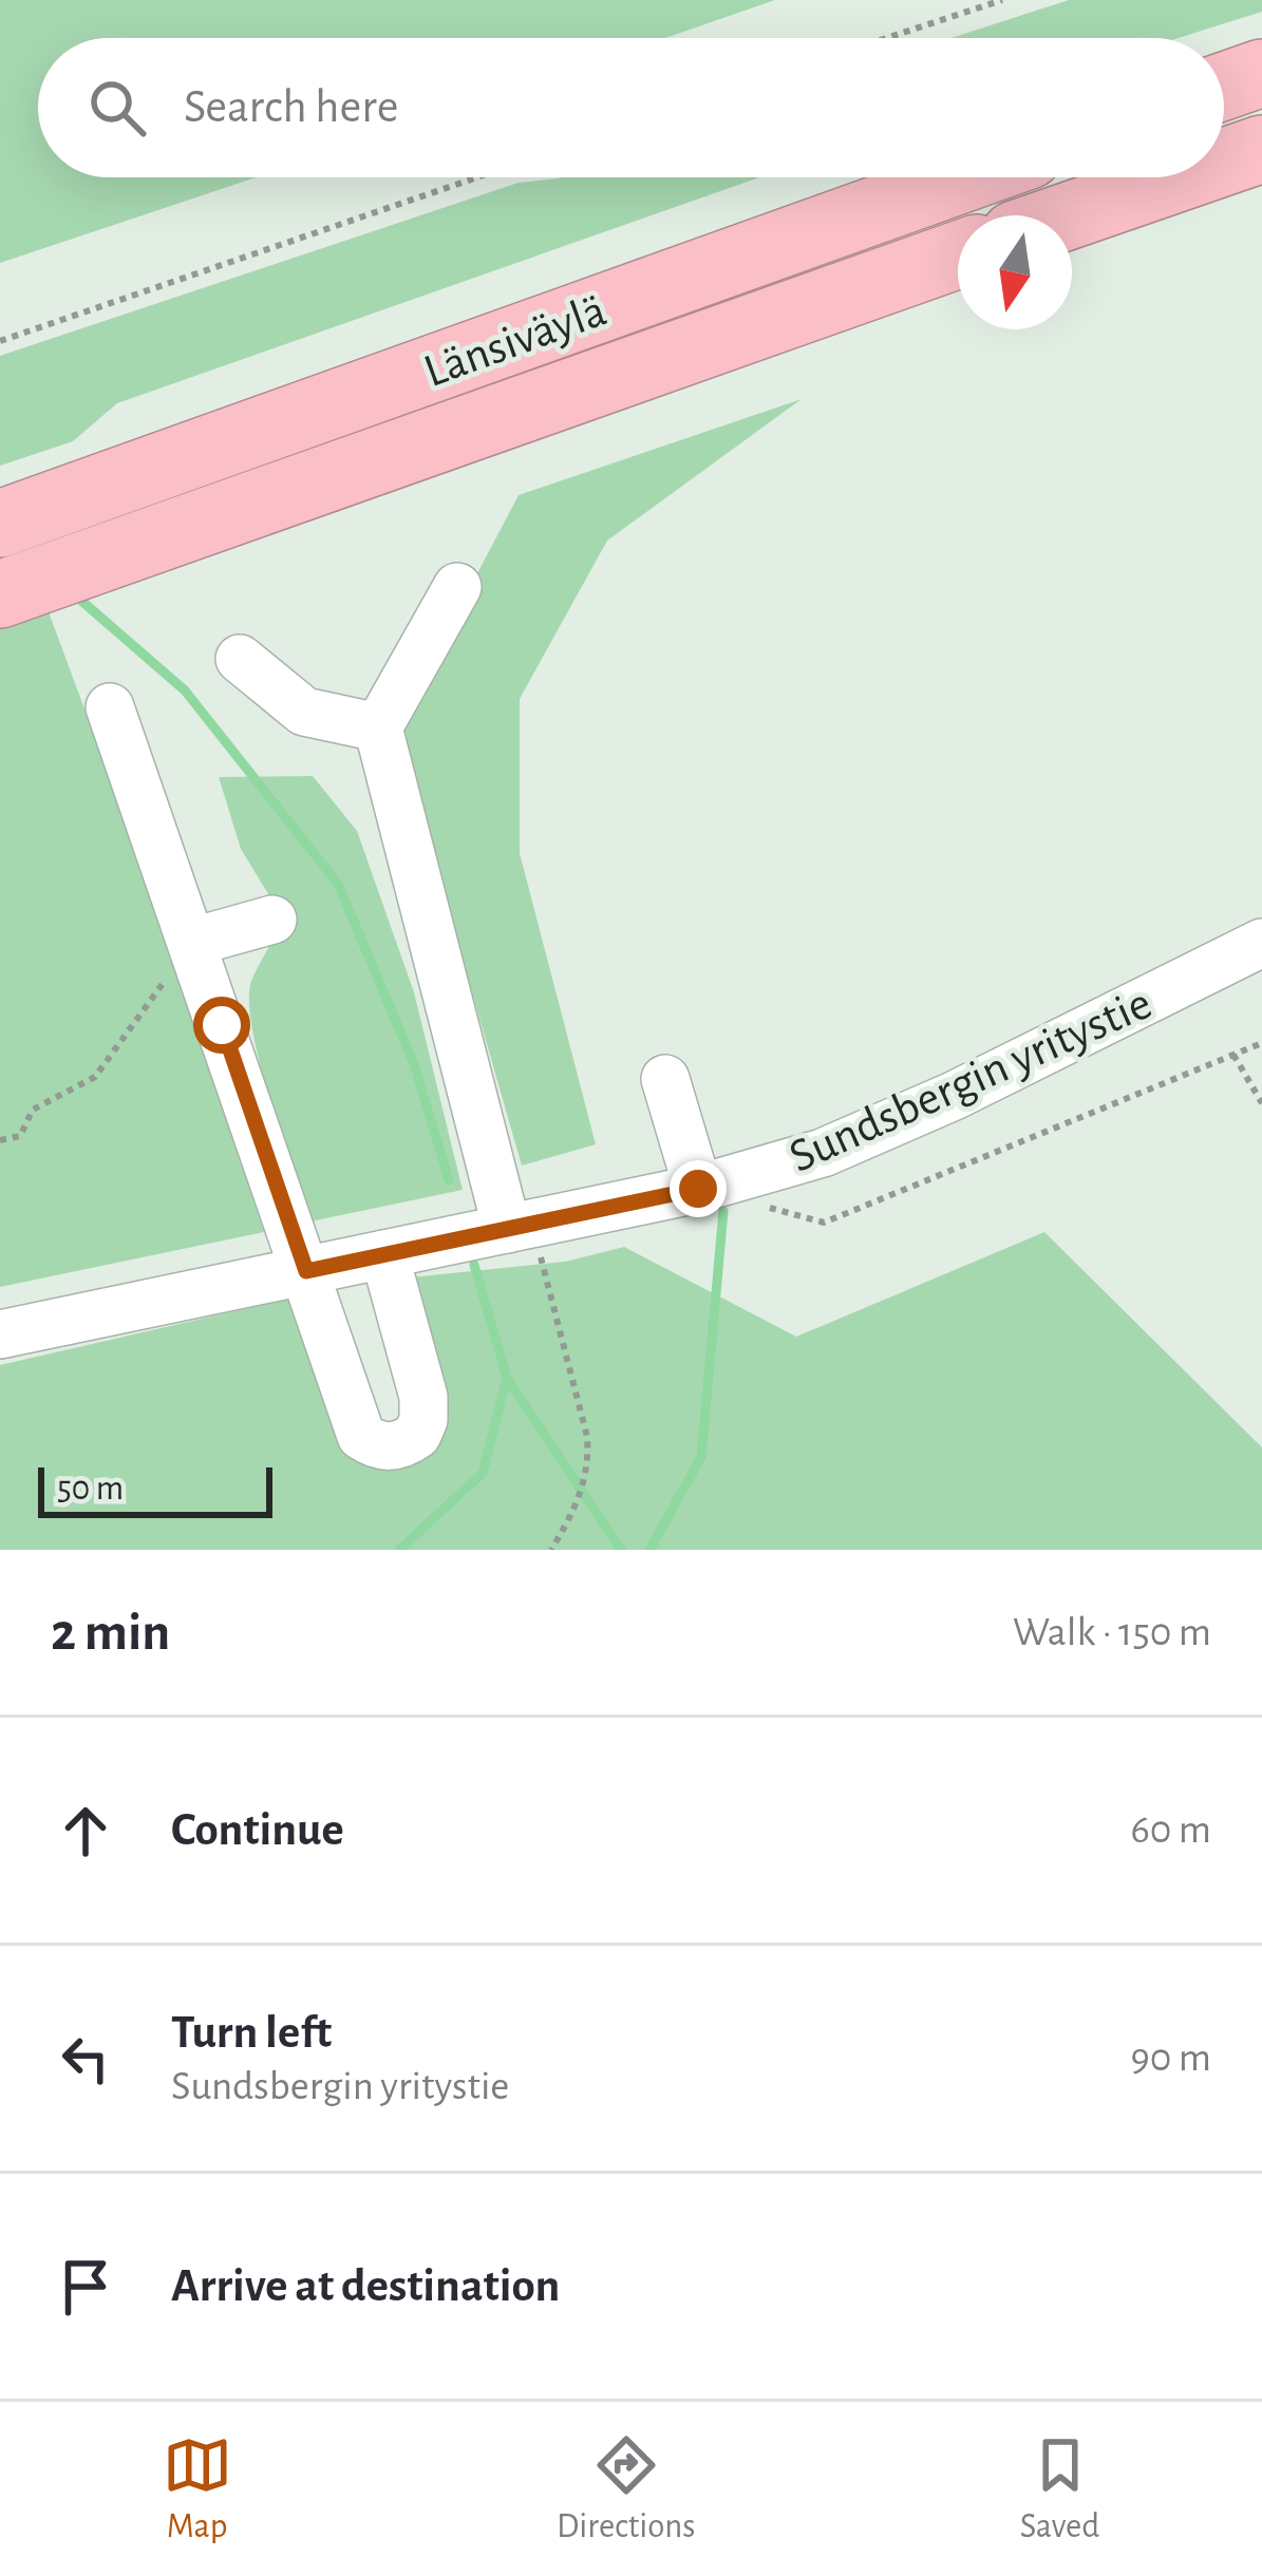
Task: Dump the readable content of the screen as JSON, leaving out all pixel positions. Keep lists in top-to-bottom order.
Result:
{
  "streets": {
    "highway": ["Länsiväylä"],
    "street": ["Sundsbergin yritystie"]
  },
  "scale_bar": "50 m",
  "north": "bottom",
  "page": {
    "search": "Search here",
    "scale": "50 m",
    "heading": ["2 min", "Walk · 150 m"],
    "list": [
      ["Continue", "60 m"],
      ["Turn left", "Sundsbergin yritystie", "90 m"],
      "Arrive at destination"
    ],
    "nav": ["Map", "Directions", "Saved"]
  }
}
